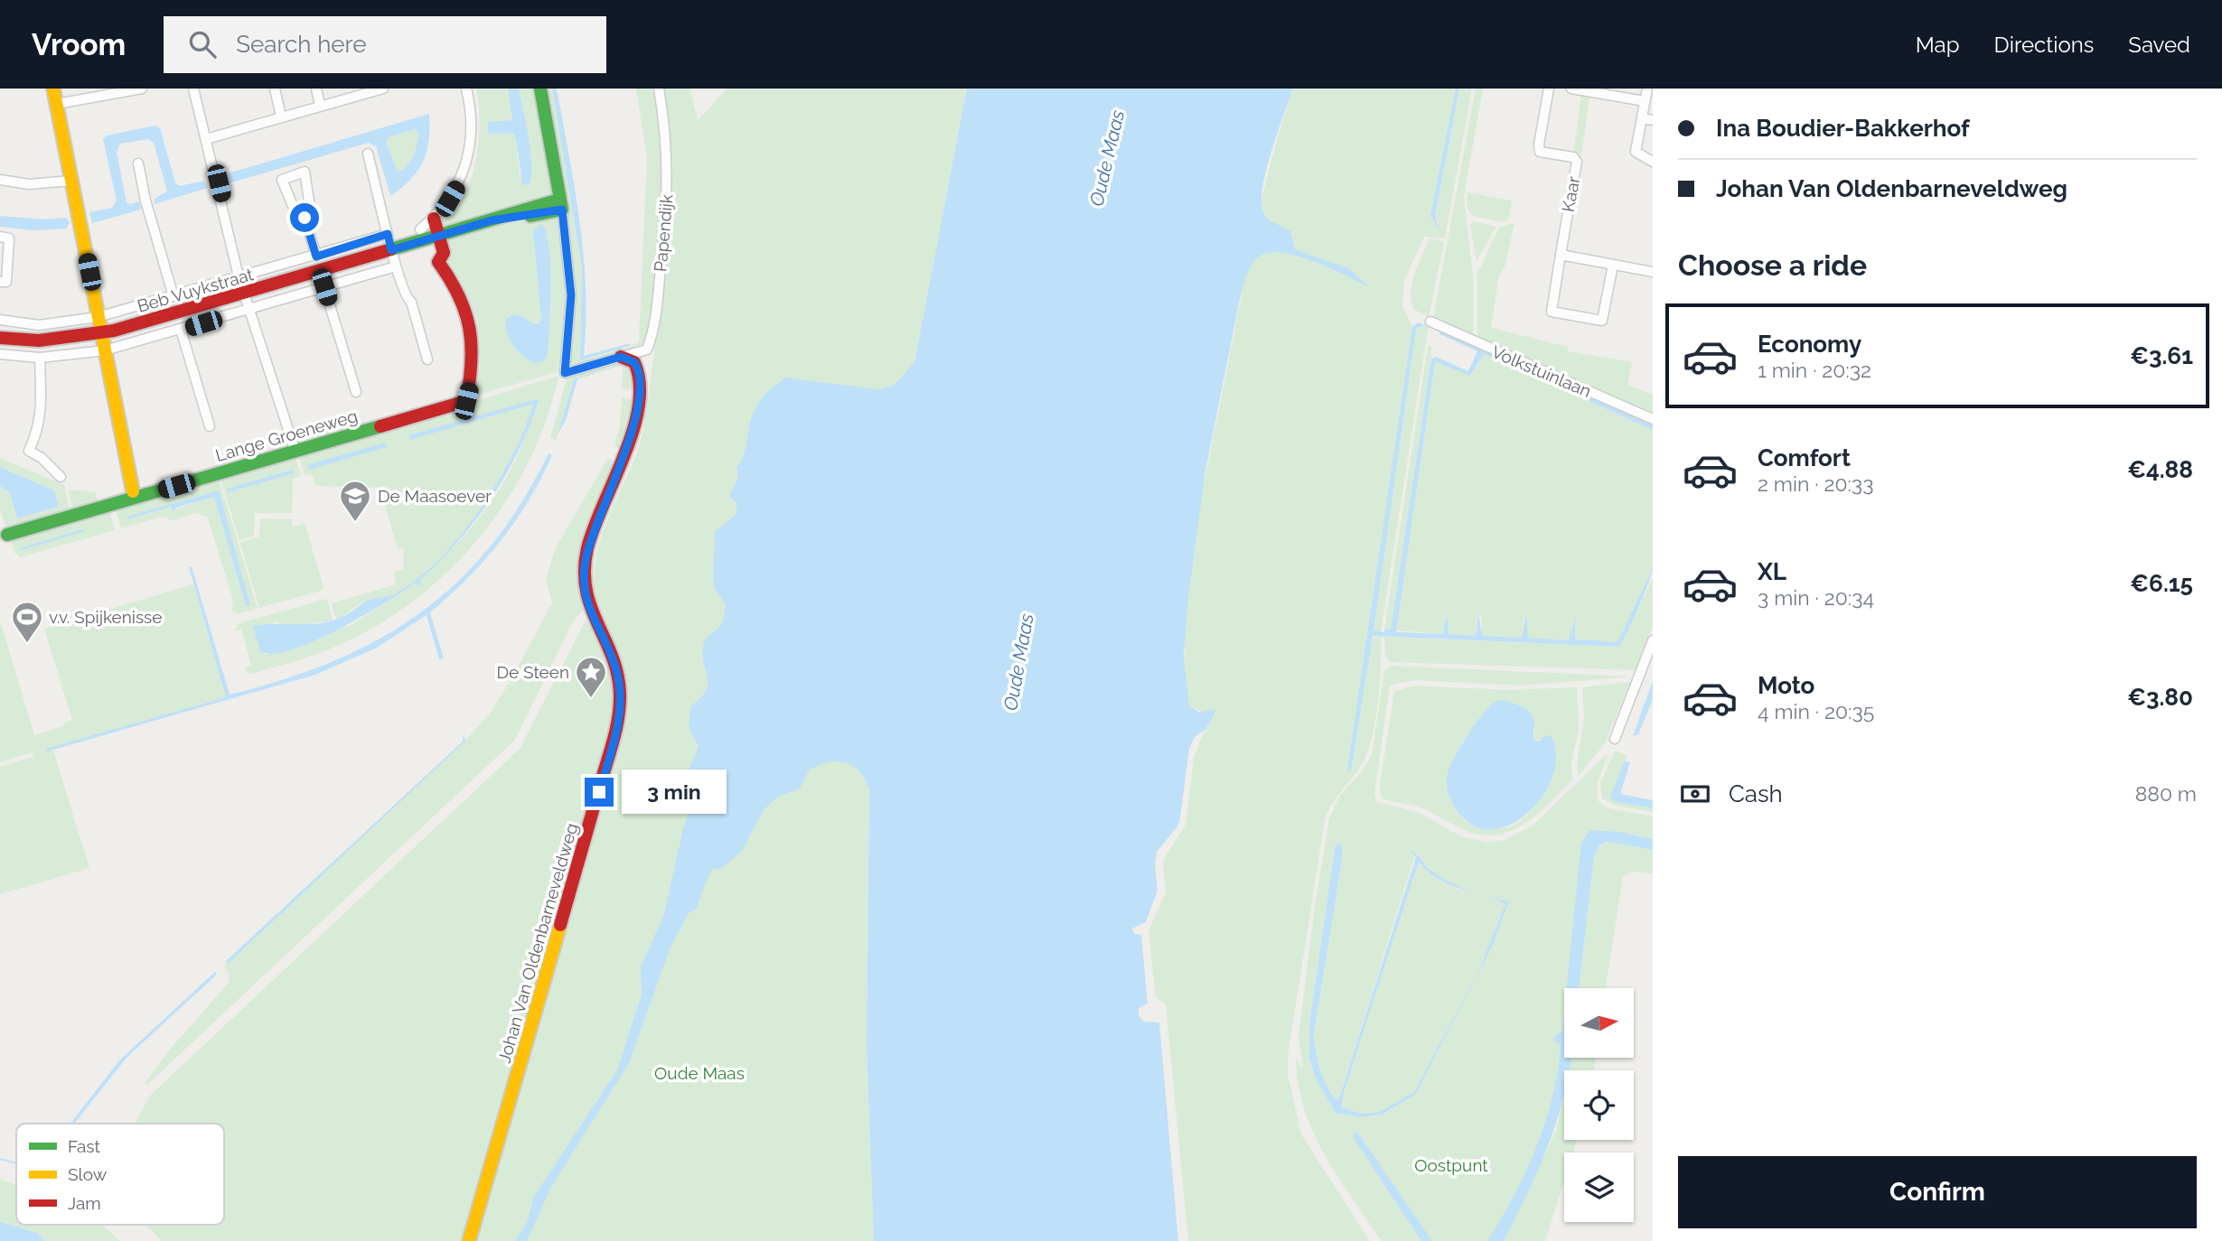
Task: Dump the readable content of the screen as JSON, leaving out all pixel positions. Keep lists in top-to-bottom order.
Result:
{
  "streets": {
    "street": [
      "Kaar",
      "Papendijk",
      "Beb Vuykstraat",
      "Volkstuinlaan",
      "Lange Groeneweg",
      "Johan Van Oldenbarneveldweg"
    ]
  },
  "crossings": [
    ["Papendijk", "Johan Van Oldenbarneveldweg"]
  ],
  "water": ["Oude Maas"],
  "parks": ["Oude Maas", "Oostpunt"],
  "places": {
    "school or university": ["De Maasoever"],
    "sports": ["v.v. Spijkenisse"],
    "place": ["De Steen"]
  },
  "legend": ["Fast", "Slow", "Jam"],
  "north": "right",
  "page": {
    "header": "Vroom",
    "search": "Search here",
    "nav": ["Map", "Directions", "Saved"],
    "banner": ["Ina Boudier-Bakkerhof", "Johan Van Oldenbarneveldweg"],
    "heading": "Choose a ride",
    "list": [
      {
        "name": "Economy",
        "note": "1 min · 20:32",
        "value": "€3.61"
      },
      {
        "name": "Comfort",
        "note": "2 min · 20:33",
        "value": "€4.88"
      },
      {
        "name": "XL",
        "note": "3 min · 20:34",
        "value": "€6.15"
      },
      {
        "name": "Moto",
        "note": "4 min · 20:35",
        "value": "€3.80"
      }
    ],
    "pay": ["Cash", "880 m"],
    "bubble": "3 min",
    "buttons": "Confirm"
  }
}
